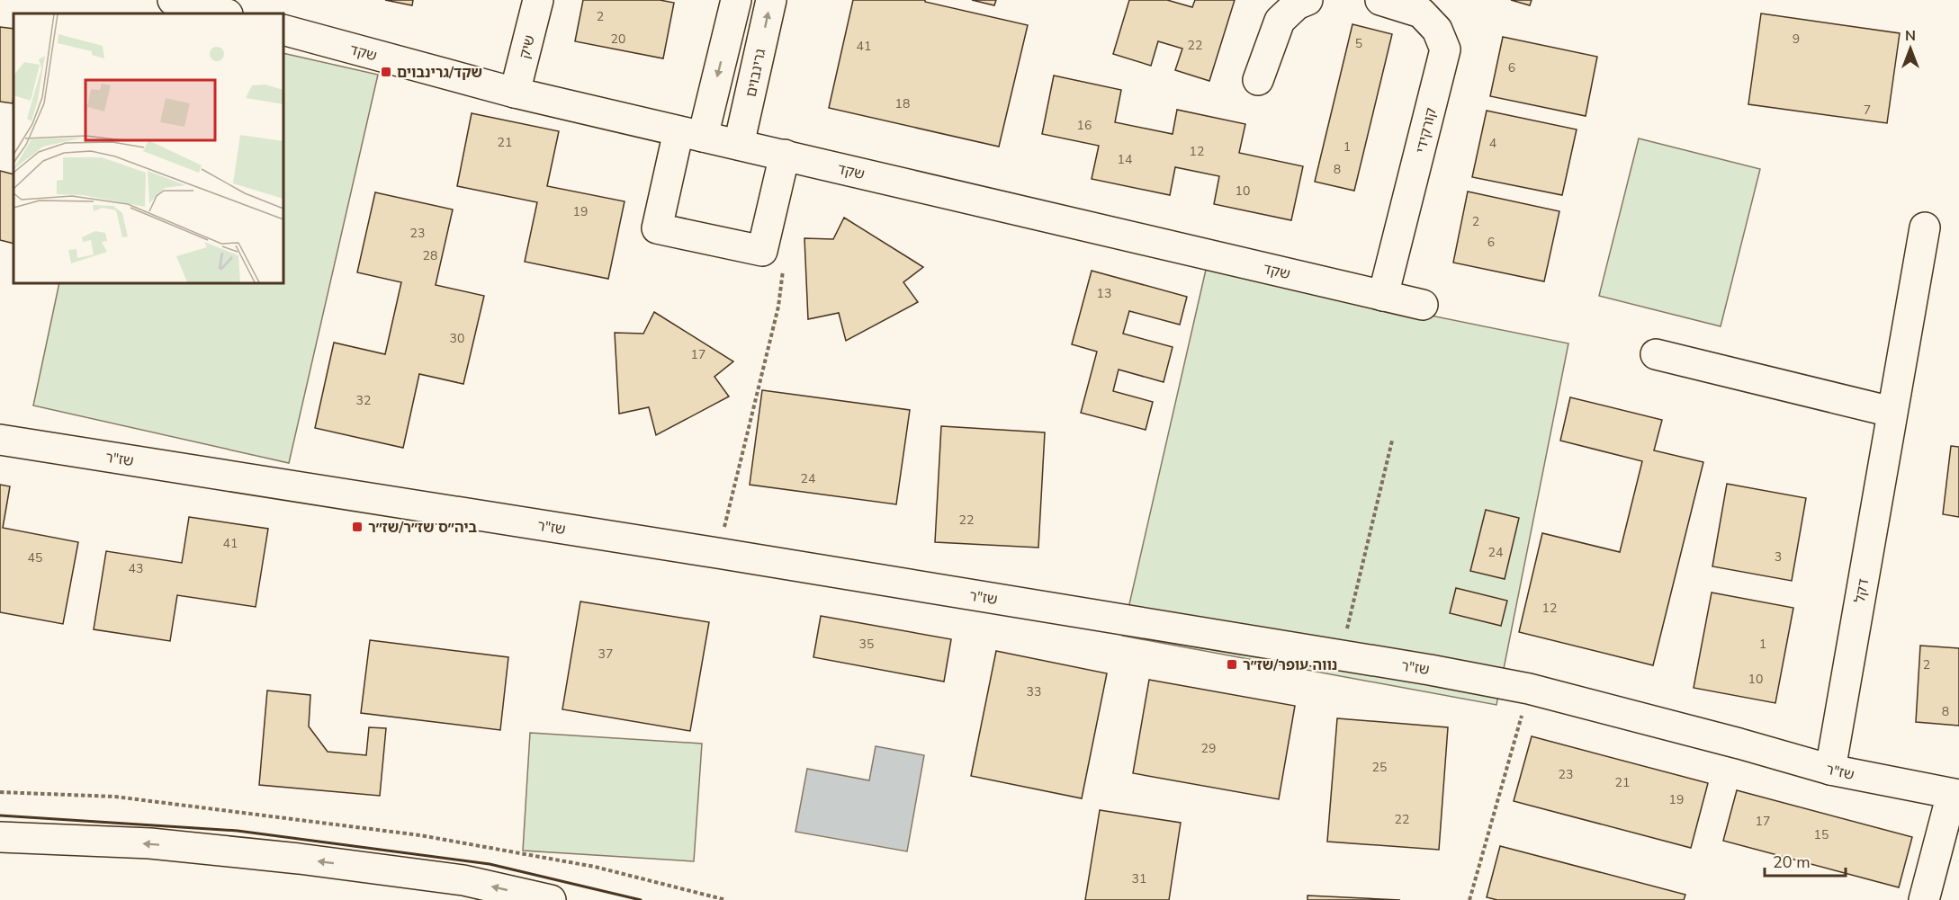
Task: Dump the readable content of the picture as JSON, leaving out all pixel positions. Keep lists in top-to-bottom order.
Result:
{
  "streets": {
    "main road": [
      "שיק",
      "שקד",
      "גרינבוים",
      "קורקידי",
      "שז\"ר",
      "דקל"
    ]
  },
  "crossings": [
    ["שיק", "שקד"],
    ["שקד", "גרינבוים"],
    ["שקד", "קורקידי"],
    ["שז\"ר", "דקל"]
  ],
  "places": {
    "transit": ["שקד/גרינבוים", "ביה״ס שז״ר/שז״ר", "נווה עופר/שז״ר"]
  },
  "house_numbers": [
    "2",
    "20",
    "9",
    "5",
    "22",
    "41",
    "6",
    "18",
    "7",
    "16",
    "21",
    "4",
    "1",
    "12",
    "14",
    "8",
    "10",
    "19",
    "2",
    "23",
    "6",
    "28",
    "13",
    "30",
    "17",
    "32",
    "24",
    "22",
    "41",
    "24",
    "3",
    "45",
    "43",
    "12",
    "35",
    "1",
    "37",
    "2",
    "10",
    "33",
    "8",
    "29",
    "25",
    "23",
    "21",
    "19",
    "22",
    "17",
    "15",
    "31"
  ],
  "scale_bar": "20 m",
  "north": "top"
}
